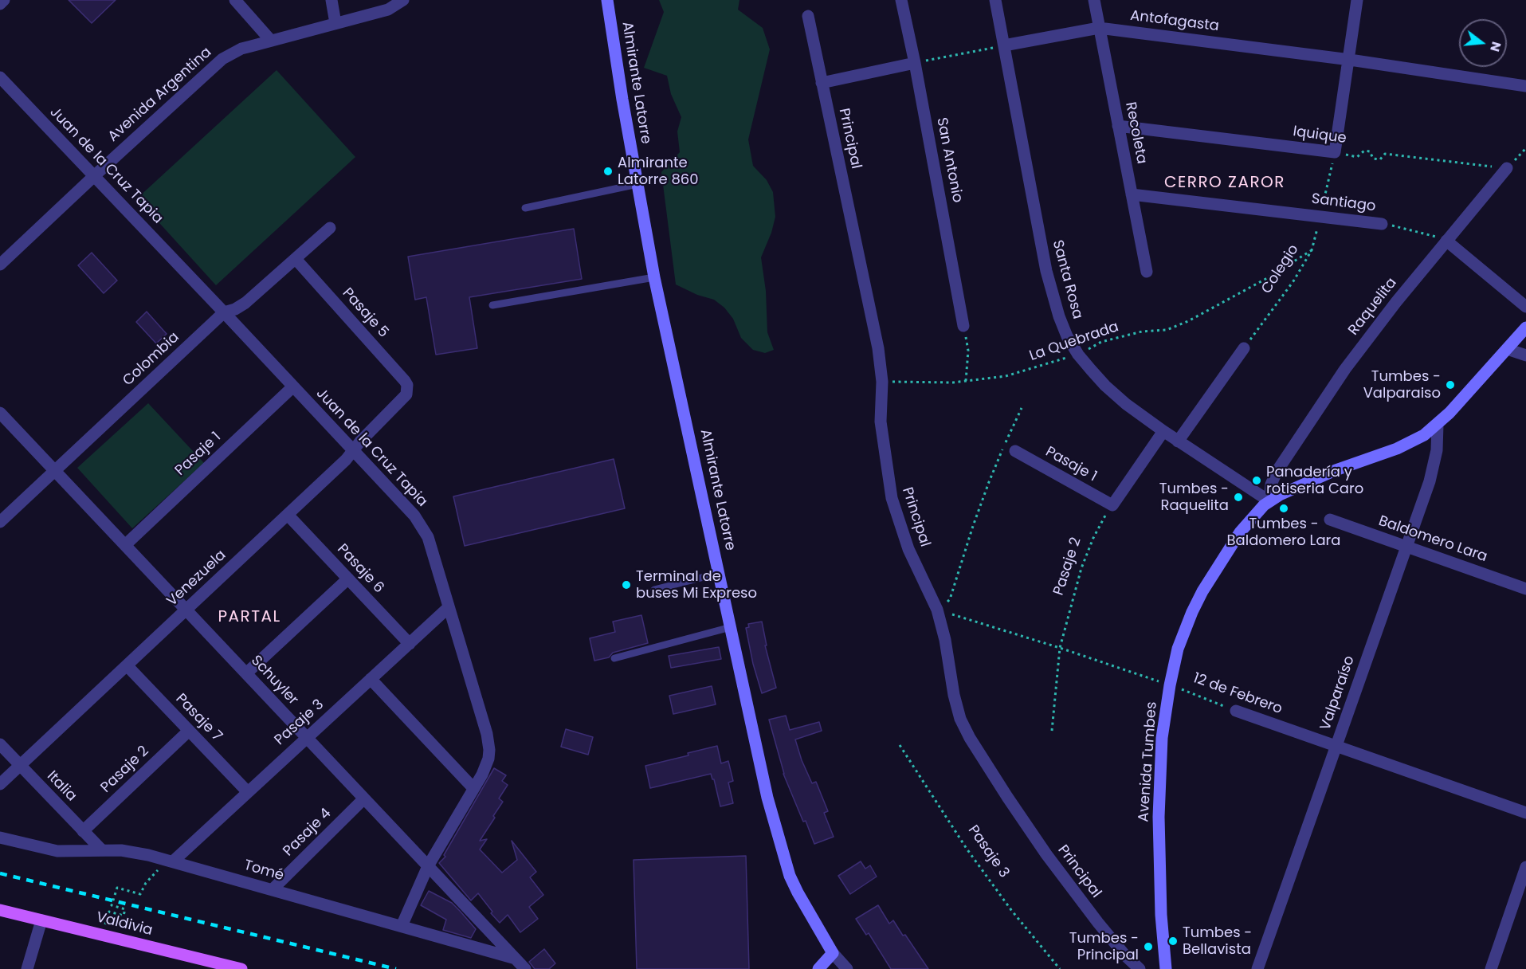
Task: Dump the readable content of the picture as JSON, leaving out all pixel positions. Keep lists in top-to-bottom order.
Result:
{
  "streets": {
    "main road": ["Almirante Latorre", "Avenida Tumbes", "Valdivia"],
    "street": [
      "Antofagasta",
      "Avenida Argentina",
      "Recoleta",
      "Iquique",
      "Principal",
      "San Antonio",
      "Juan de la Cruz Tapia",
      "Santiago",
      "Santa Rosa",
      "Raquelita",
      "Pasaje 5",
      "Colombia",
      "Pasaje 1",
      "Baldomero Lara",
      "Pasaje 2",
      "Pasaje 6",
      "Venezuela",
      "Schuyler",
      "Valparaíso",
      "12 de Febrero",
      "Pasaje 7",
      "Pasaje 3",
      "Italia",
      "Pasaje 4",
      "Tomé"
    ],
    "path": ["Colegio", "La Quebrada"]
  },
  "crossings": [
    ["Antofagasta", "Recoleta"],
    ["Antofagasta", "Santa Rosa"],
    ["Avenida Argentina", "Juan de la Cruz Tapia"],
    ["Recoleta", "Iquique"],
    ["Recoleta", "Santiago"],
    ["Iquique", "Colegio"],
    ["Iquique", "Raquelita"],
    ["Principal", "La Quebrada"],
    ["Principal", "12 de Febrero"],
    ["Juan de la Cruz Tapia", "Colombia"],
    ["Juan de la Cruz Tapia", "Pasaje 1"],
    ["Juan de la Cruz Tapia", "Venezuela"],
    ["Juan de la Cruz Tapia", "Schuyler"],
    ["Juan de la Cruz Tapia", "Pasaje 3"],
    ["Juan de la Cruz Tapia", "Tomé"],
    ["Santiago", "Colegio"],
    ["Santiago", "Raquelita"],
    ["Colegio", "La Quebrada"],
    ["Santa Rosa", "Raquelita"],
    ["Santa Rosa", "La Quebrada"],
    ["Santa Rosa", "Avenida Tumbes"],
    ["Raquelita", "Avenida Tumbes"],
    ["Pasaje 5", "Colombia"],
    ["Pasaje 5", "Venezuela"],
    ["Colombia", "Schuyler"],
    ["Pasaje 1", "Pasaje 2"],
    ["Pasaje 1", "Schuyler"],
    ["Baldomero Lara", "Valparaíso"],
    ["Pasaje 2", "12 de Febrero"],
    ["Pasaje 2", "Pasaje 7"],
    ["Pasaje 2", "Italia"],
    ["Pasaje 6", "Venezuela"],
    ["Pasaje 6", "Pasaje 3"],
    ["Venezuela", "Schuyler"],
    ["Venezuela", "Pasaje 7"],
    ["Venezuela", "Italia"],
    ["Schuyler", "Pasaje 3"],
    ["Schuyler", "Pasaje 4"],
    ["Schuyler", "Tomé"],
    ["Valparaíso", "12 de Febrero"],
    ["Valparaíso", "Avenida Tumbes"],
    ["12 de Febrero", "Avenida Tumbes"],
    ["Pasaje 7", "Pasaje 3"],
    ["Pasaje 3", "Tomé"],
    ["Italia", "Tomé"],
    ["Pasaje 4", "Tomé"]
  ],
  "districts": ["CERRO ZAROR", "PARTAL"],
  "places": [
    "Almirante Latorre 860",
    "Tumbes - Valparaiso",
    "Panadería y rotiseria Caro",
    "Tumbes - Raquelita",
    "Tumbes - Baldomero Lara",
    "Terminal de buses Mi Expreso",
    "Tumbes - Bellavista",
    "Tumbes - Principal"
  ],
  "north": "right"
}
